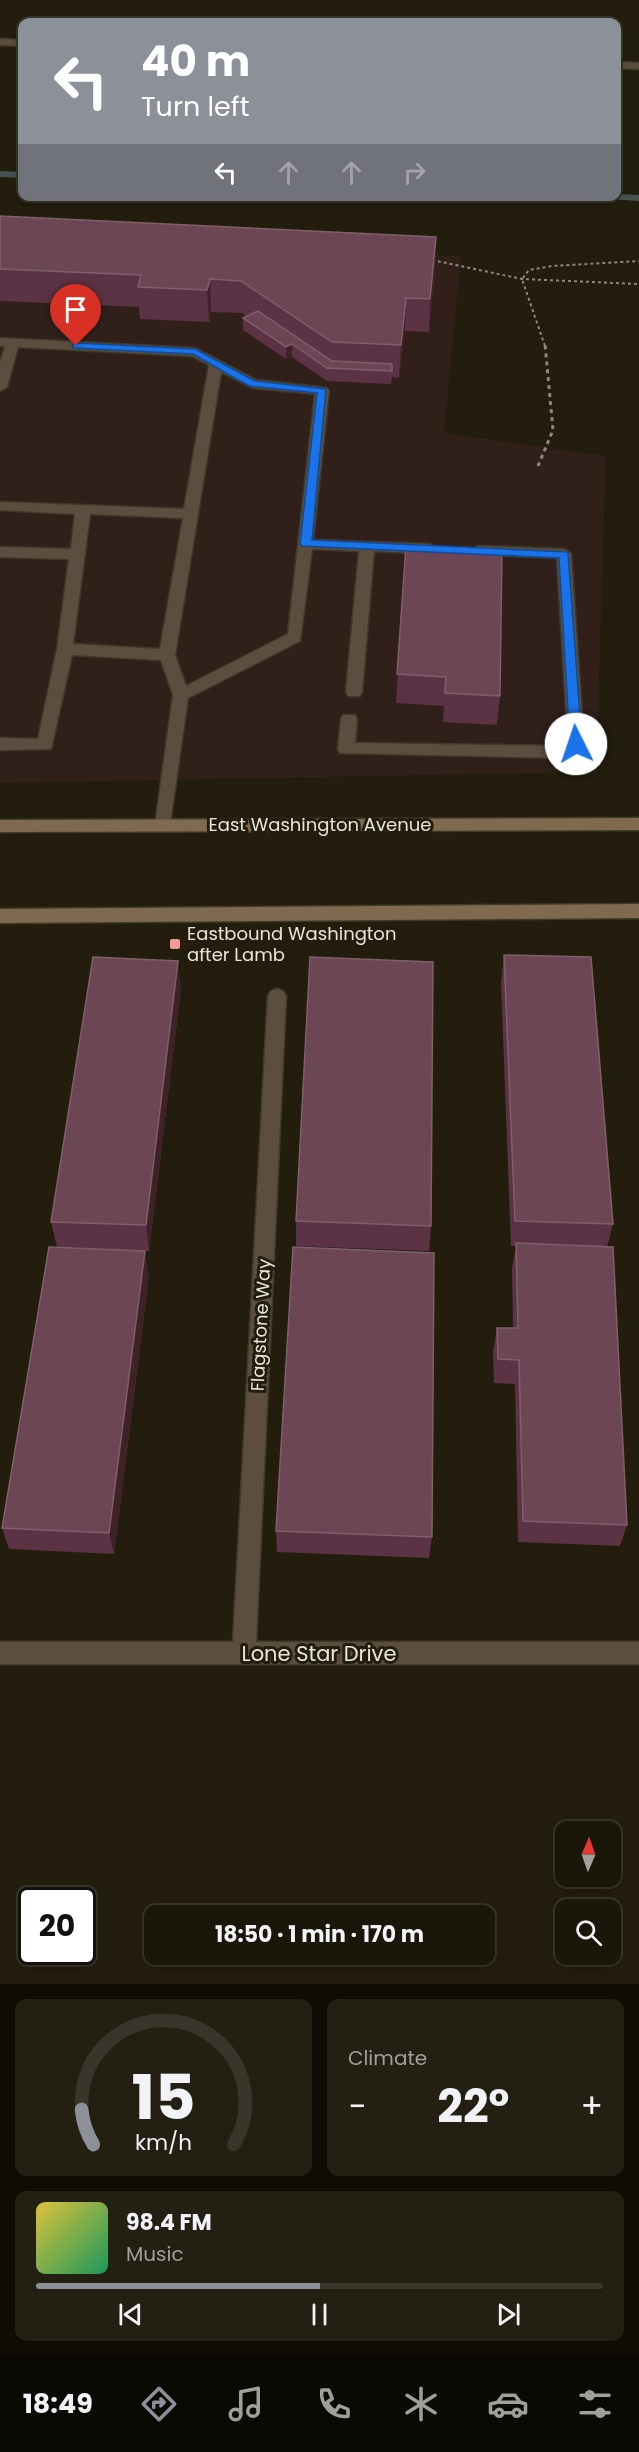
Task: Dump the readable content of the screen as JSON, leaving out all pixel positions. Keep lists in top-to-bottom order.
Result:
{
  "streets": {
    "main road": ["East Washington Avenue"],
    "street": ["Flagstone Way", "Lone Star Drive"]
  },
  "crossings": [
    ["Flagstone Way", "Lone Star Drive"]
  ],
  "places": {
    "transit": ["Eastbound Washington after Lamb"]
  },
  "north": "top",
  "page": {
    "turn": ["40 m", "Turn left"],
    "limit": "20",
    "trip": "18:50 · 1 min · 170 m",
    "tile": "Climate",
    "heat": ["−", "22°", "+"],
    "song": ["98.4 FM", "Music"],
    "tabs": "18:49",
    "gauge": ["15", "km/h"]
  }
}
